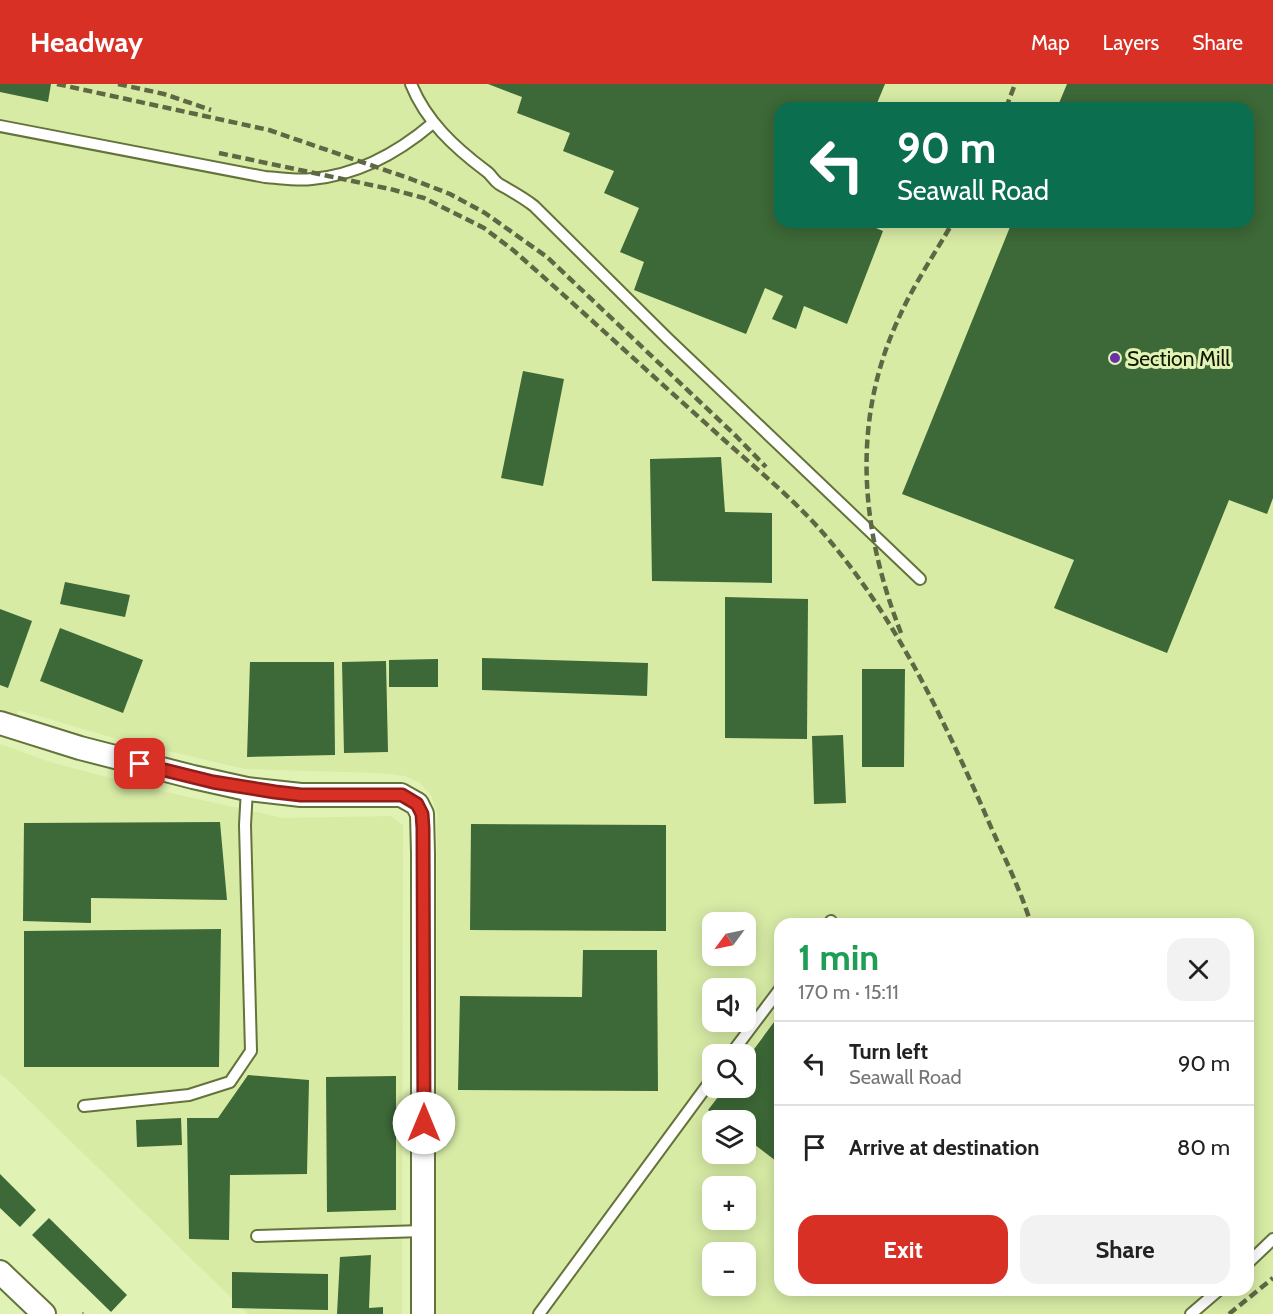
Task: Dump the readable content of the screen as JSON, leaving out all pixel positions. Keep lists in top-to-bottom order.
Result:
{
  "places": ["Section Mill"],
  "north": "bottom left",
  "page": {
    "header": "Headway",
    "nav": ["Map", "Layers", "Share"],
    "turn": ["90 m", "Seawall Road"],
    "map_buttons": ["+", "−"],
    "heading": ["1 min", "170 m · 15:11"],
    "list": [
      {
        "name": "Turn left",
        "note": "Seawall Road",
        "value": "90 m"
      },
      {
        "name": "Arrive at destination",
        "value": "80 m"
      }
    ],
    "buttons": ["Exit", "Share"]
  }
}
